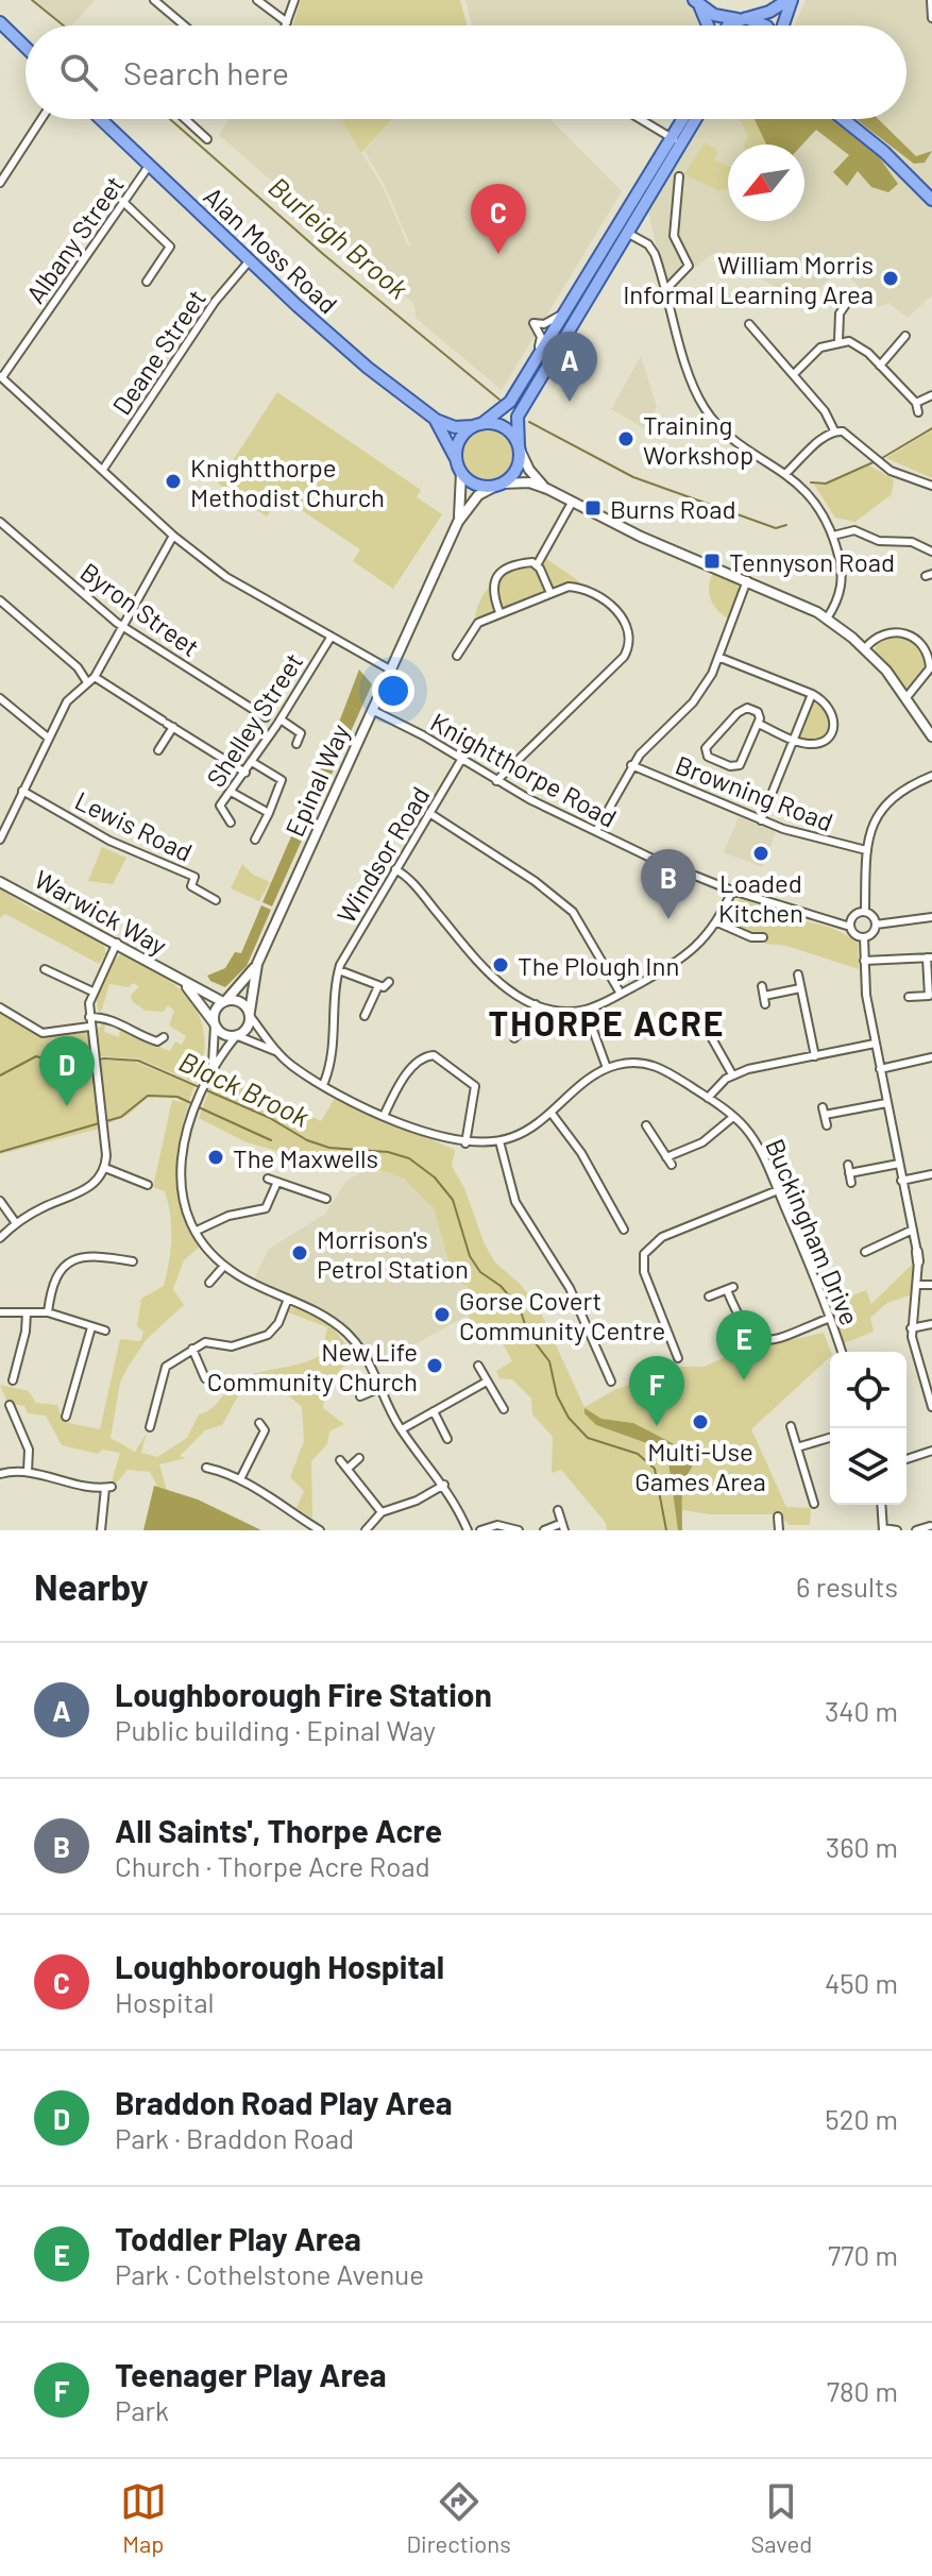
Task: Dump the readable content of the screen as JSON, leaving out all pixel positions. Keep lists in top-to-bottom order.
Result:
{
  "streets": {
    "main road": ["Alan Moss Road"],
    "street": [
      "Albany Street",
      "Deane Street",
      "Byron Street",
      "Shelley Street",
      "Knightthorpe Road",
      "Epinal Way",
      "Browning Road",
      "Lewis Road",
      "Windsor Road",
      "Warwick Way",
      "Buckingham Drive"
    ]
  },
  "crossings": [
    ["Albany Street", "Alan Moss Road"],
    ["Alan Moss Road", "Deane Street"],
    ["Alan Moss Road", "Epinal Way"],
    ["Knightthorpe Road", "Epinal Way"],
    ["Knightthorpe Road", "Windsor Road"],
    ["Epinal Way", "Warwick Way"]
  ],
  "districts": ["THORPE ACRE"],
  "water": ["Burleigh Brook", "Black Brook"],
  "places": {
    "other": [
      "William Morris Informal Learning Area",
      "Training Workshop",
      "Knightthorpe Methodist Church",
      "Loaded Kitchen",
      "The Plough Inn",
      "The Maxwells",
      "Morrison's Petrol Station",
      "Gorse Covert Community Centre",
      "New Life Community Church",
      "Multi-Use Games Area"
    ],
    "transit": ["Burns Road", "Tennyson Road"]
  },
  "north": "bottom left",
  "page": {
    "search": "Search here",
    "pins": [
      "C",
      "A",
      "B",
      "D",
      "E",
      "F"
    ],
    "heading": ["Nearby", "6 results"],
    "list": [
      {
        "mark": "A",
        "name": "Loughborough Fire Station",
        "note": "Public building · Epinal Way",
        "value": "340 m"
      },
      {
        "mark": "B",
        "name": "All Saints', Thorpe Acre",
        "note": "Church · Thorpe Acre Road",
        "value": "360 m"
      },
      {
        "mark": "C",
        "name": "Loughborough Hospital",
        "note": "Hospital",
        "value": "450 m"
      },
      {
        "mark": "D",
        "name": "Braddon Road Play Area",
        "note": "Park · Braddon Road",
        "value": "520 m"
      },
      {
        "mark": "E",
        "name": "Toddler Play Area",
        "note": "Park · Cothelstone Avenue",
        "value": "770 m"
      },
      {
        "mark": "F",
        "name": "Teenager Play Area",
        "note": "Park",
        "value": "780 m"
      }
    ],
    "nav": ["Map", "Directions", "Saved"]
  }
}
